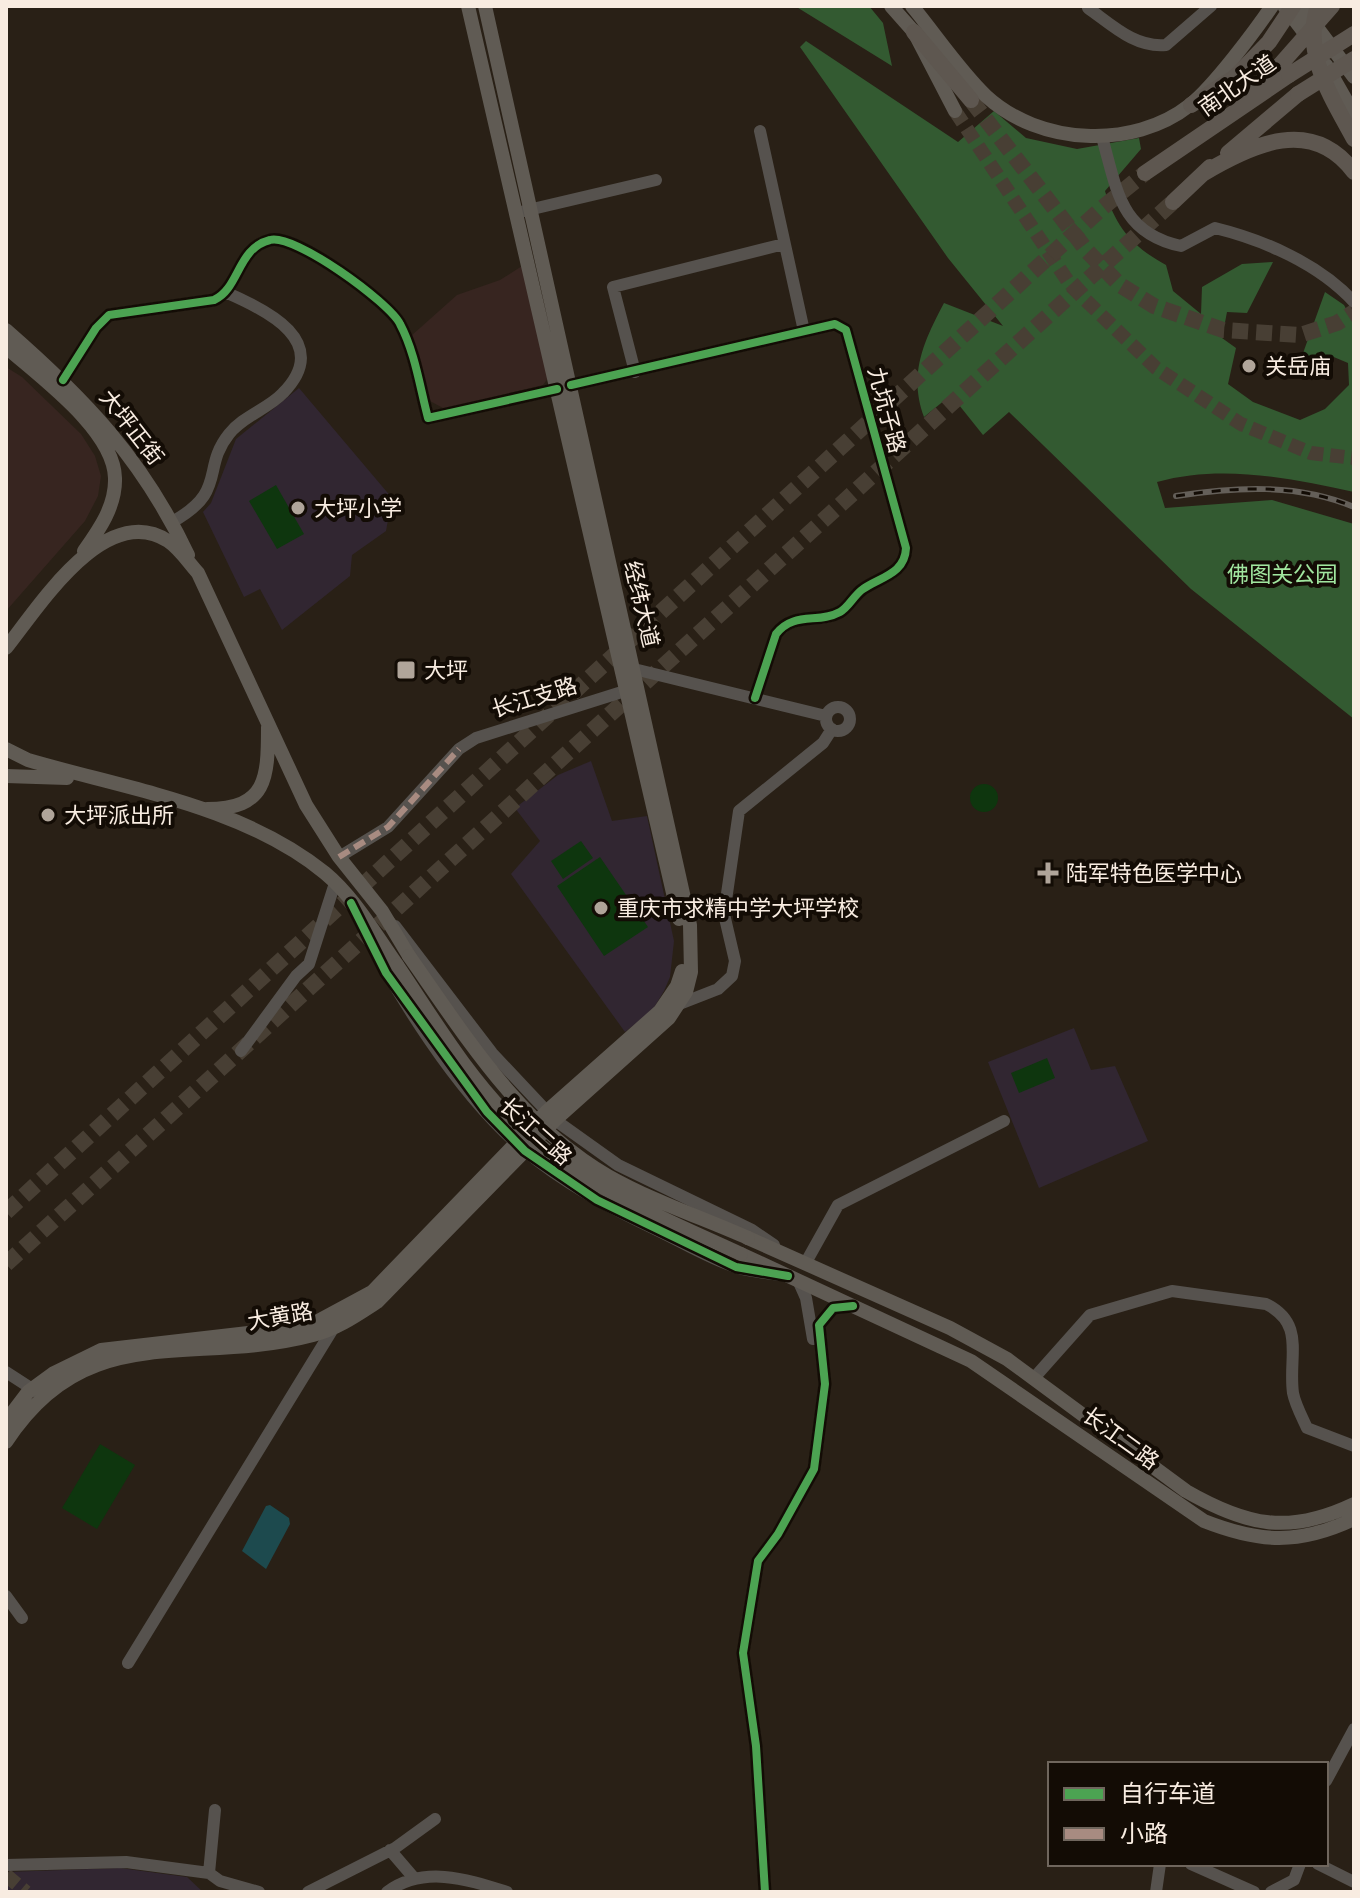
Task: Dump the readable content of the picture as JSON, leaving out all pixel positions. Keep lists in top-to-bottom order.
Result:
{
  "streets": {
    "highway": ["南北大道"],
    "main road": [
      "大坪正街",
      "经纬大道",
      "长江二路",
      "大黄路"
    ],
    "street": ["九坑子路", "长江支路"]
  },
  "crossings": [
    ["九坑子路", "经纬大道"],
    ["大坪正街", "长江二路"],
    ["经纬大道", "长江支路"],
    ["经纬大道", "长江二路"],
    ["经纬大道", "大黄路"],
    ["长江支路", "长江二路"],
    ["长江二路", "大黄路"]
  ],
  "parks": ["佛图关公园"],
  "places": {
    "other": [
      "关岳庙",
      "大坪小学",
      "大坪派出所",
      "重庆市求精中学大坪学校"
    ],
    "transit": ["大坪"],
    "health": ["陆军特色医学中心"]
  },
  "legend": ["自行车道", "小路"]
}
